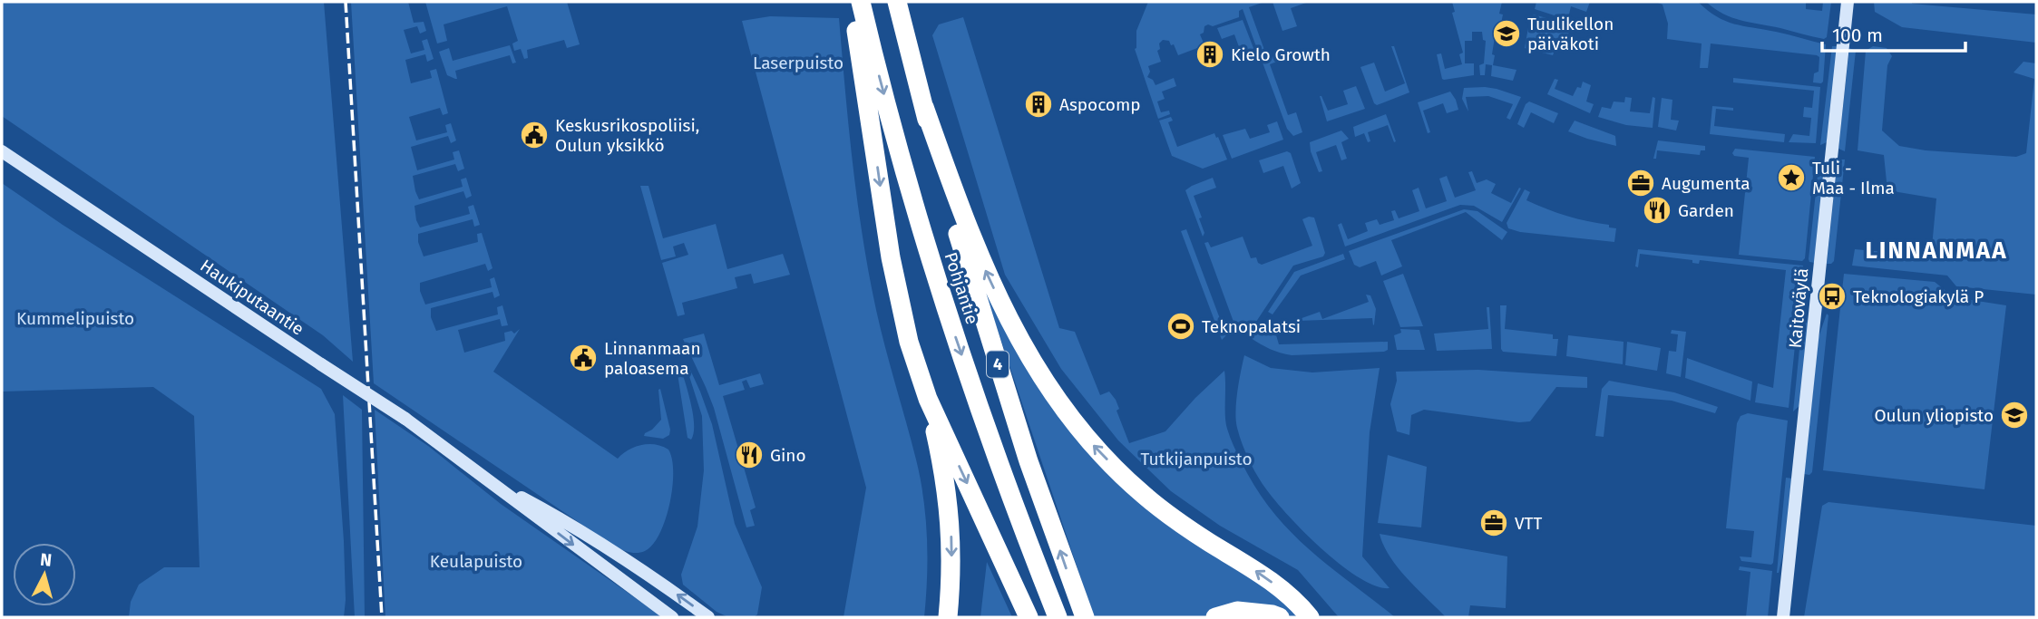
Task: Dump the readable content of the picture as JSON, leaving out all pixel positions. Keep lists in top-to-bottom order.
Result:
{
  "streets": {
    "highway": ["Pohjantie", "4"],
    "main road": ["Haukiputaantie", "Kaitoväylä"]
  },
  "districts": ["LINNANMAA"],
  "parks": [
    "Laserpuisto",
    "Kummelipuisto",
    "Tutkijanpuisto",
    "Keulapuisto"
  ],
  "places": {
    "school or university": ["Tuulikellon päiväkoti", "Oulun yliopisto"],
    "building": ["Kielo Growth", "Aspocomp"],
    "public building": ["Keskusrikospoliisi, Oulun yksikkö", "Linnanmaan paloasema"],
    "place": ["Tuli - Maa - Ilma"],
    "office": ["Augumenta", "VTT"],
    "restaurant": ["Garden", "Gino"],
    "bus stop": ["Teknologiakylä P"],
    "sports": ["Teknopalatsi"]
  },
  "scale_bar": "100 m",
  "north": "top"
}
